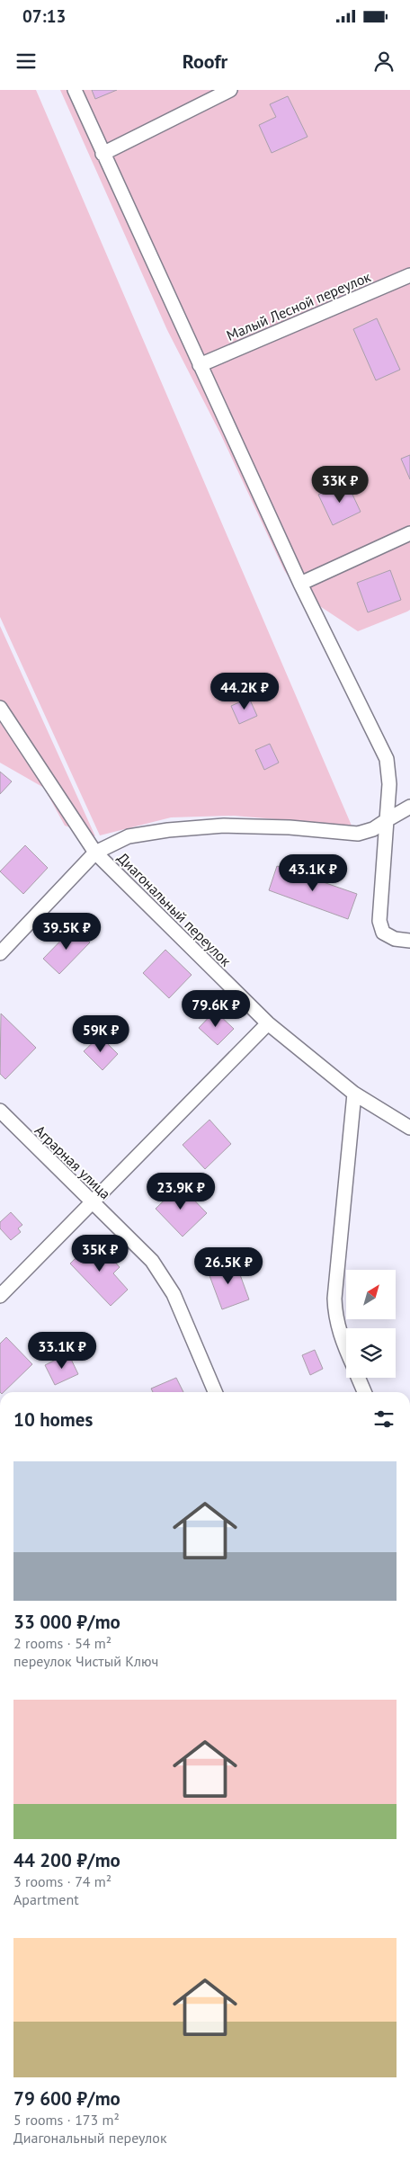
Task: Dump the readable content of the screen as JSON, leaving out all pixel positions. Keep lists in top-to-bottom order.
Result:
{
  "streets": {
    "street": ["Малый Лесной переулок", "Диагональный переулок", "Аграрная улица"]
  },
  "north": "top right",
  "page": {
    "status": "07:13",
    "header": "Roofr",
    "price": [
      "33K ₽",
      "44.2K ₽",
      "43.1K ₽",
      "39.5K ₽",
      "79.6K ₽",
      "59K ₽",
      "23.9K ₽",
      "35K ₽",
      "26.5K ₽",
      "33.1K ₽"
    ],
    "heading": "10 homes",
    "list": [
      {
        "name": "33 000 ₽/mo",
        "note": "2 rooms · 54 m² · переулок Чистый Ключ"
      },
      {
        "name": "44 200 ₽/mo",
        "note": "3 rooms · 74 m² · Apartment"
      },
      {
        "name": "79 600 ₽/mo",
        "note": "5 rooms · 173 m² · Диагональный переулок"
      }
    ]
  }
}
